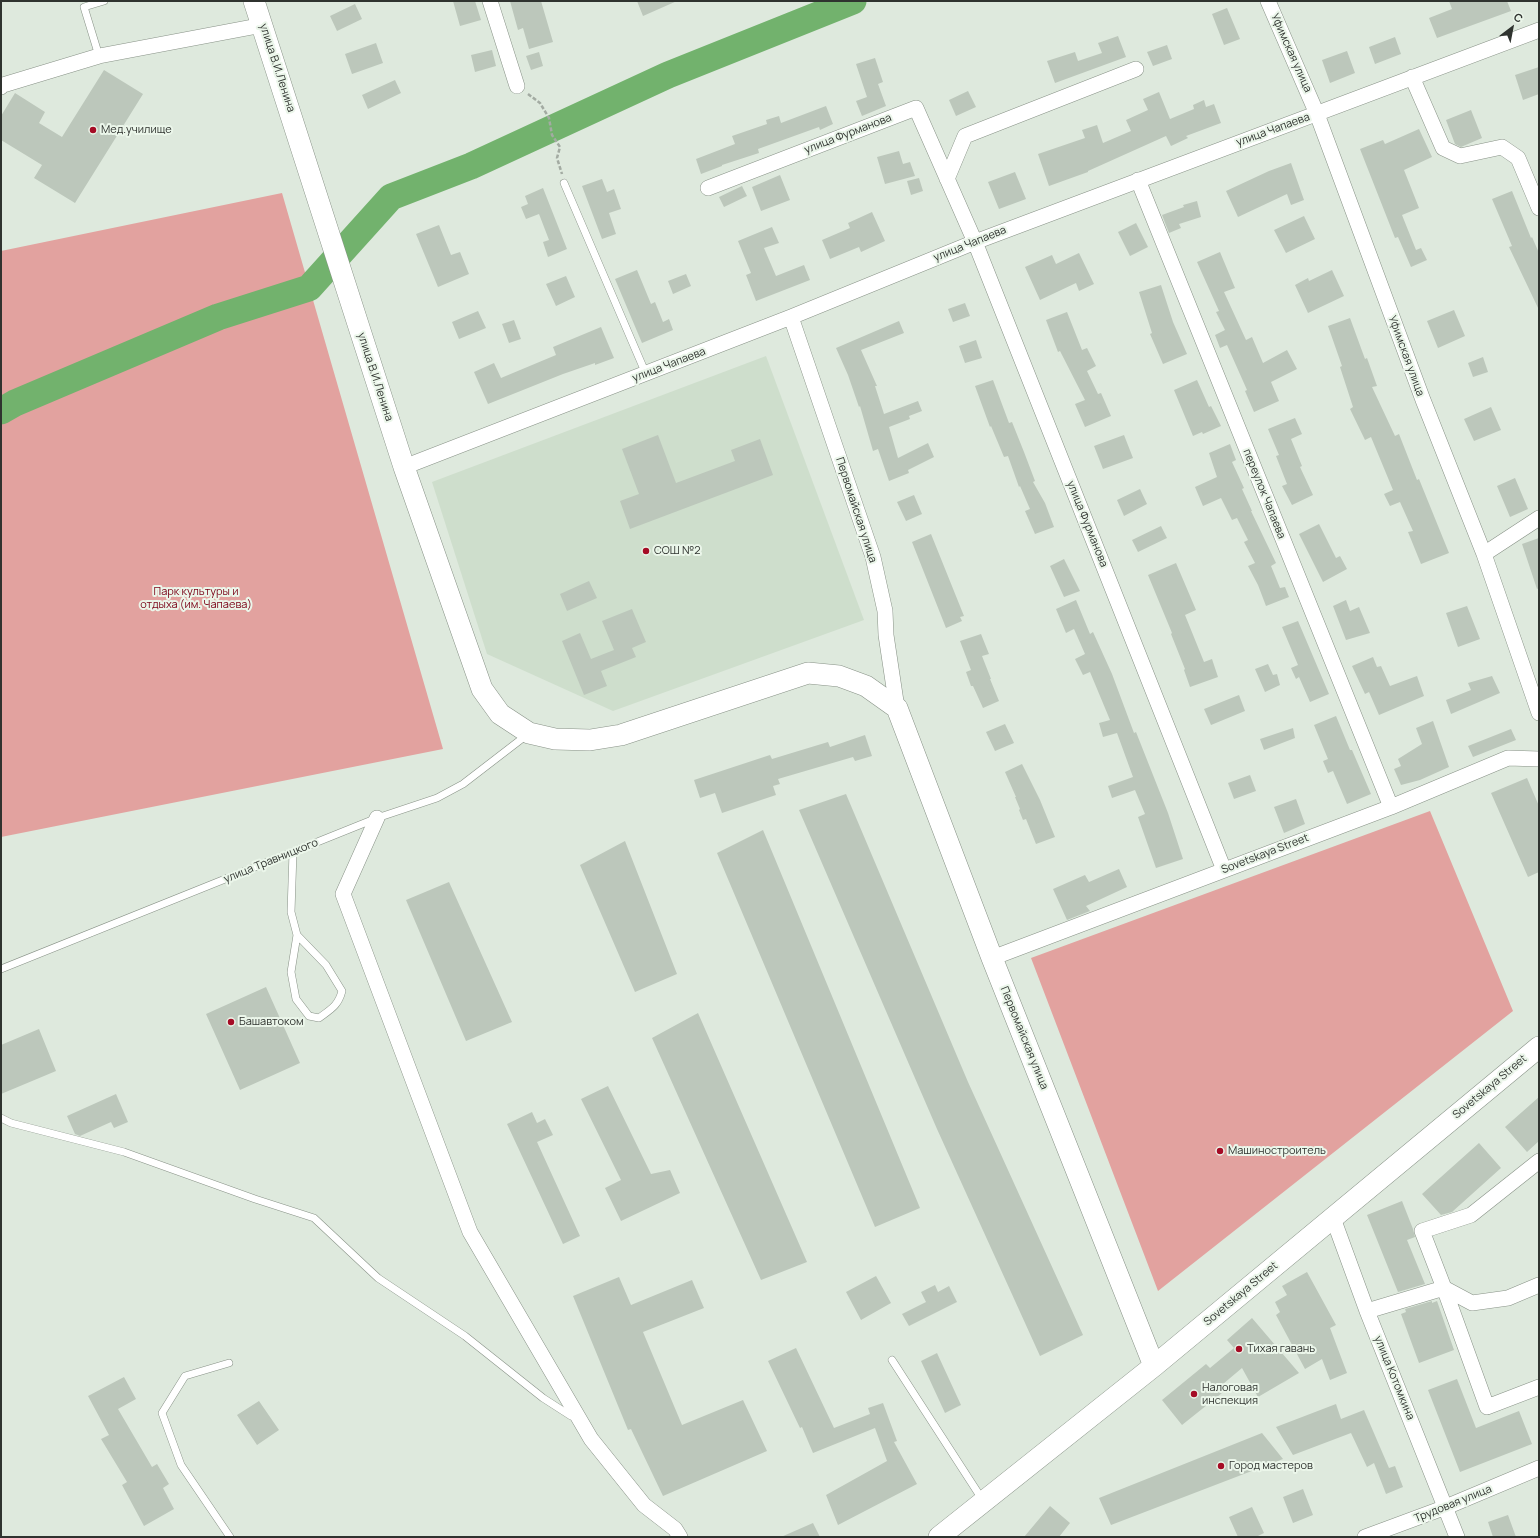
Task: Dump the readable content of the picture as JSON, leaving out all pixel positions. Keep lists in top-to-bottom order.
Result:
{
  "streets": {
    "main road": ["улица В.И.Ленина", "Первомайская улица", "Sovetskaya Street"],
    "street": [
      "Уфимская улица",
      "улица Чапаева",
      "улица Фурманова",
      "переулок Чапаева",
      "улица Котомкина",
      "Трудовая улица"
    ],
    "lane": ["улица Травницкого"]
  },
  "crossings": [
    ["Уфимская улица", "улица Чапаева"],
    ["улица В.И.Ленина", "улица Чапаева"],
    ["улица В.И.Ленина", "улица Травницкого"],
    ["улица Чапаева", "улица Фурманова"],
    ["улица Чапаева", "переулок Чапаева"],
    ["улица Чапаева", "Первомайская улица"],
    ["улица Фурманова", "Sovetskaya Street"],
    ["переулок Чапаева", "Sovetskaya Street"],
    ["Первомайская улица", "Sovetskaya Street"],
    ["Sovetskaya Street", "улица Котомкина"],
    ["улица Котомкина", "Трудовая улица"]
  ],
  "parks": ["Парк культуры и отдыха (им. Чапаева)"],
  "places": [
    "Мед.училище",
    "СОШ №2",
    "Башавтоком",
    "Машиностроитель",
    "Тихая гавань",
    "Налоговая инспекция",
    "Город мастеров"
  ],
  "north": "top right"
}
